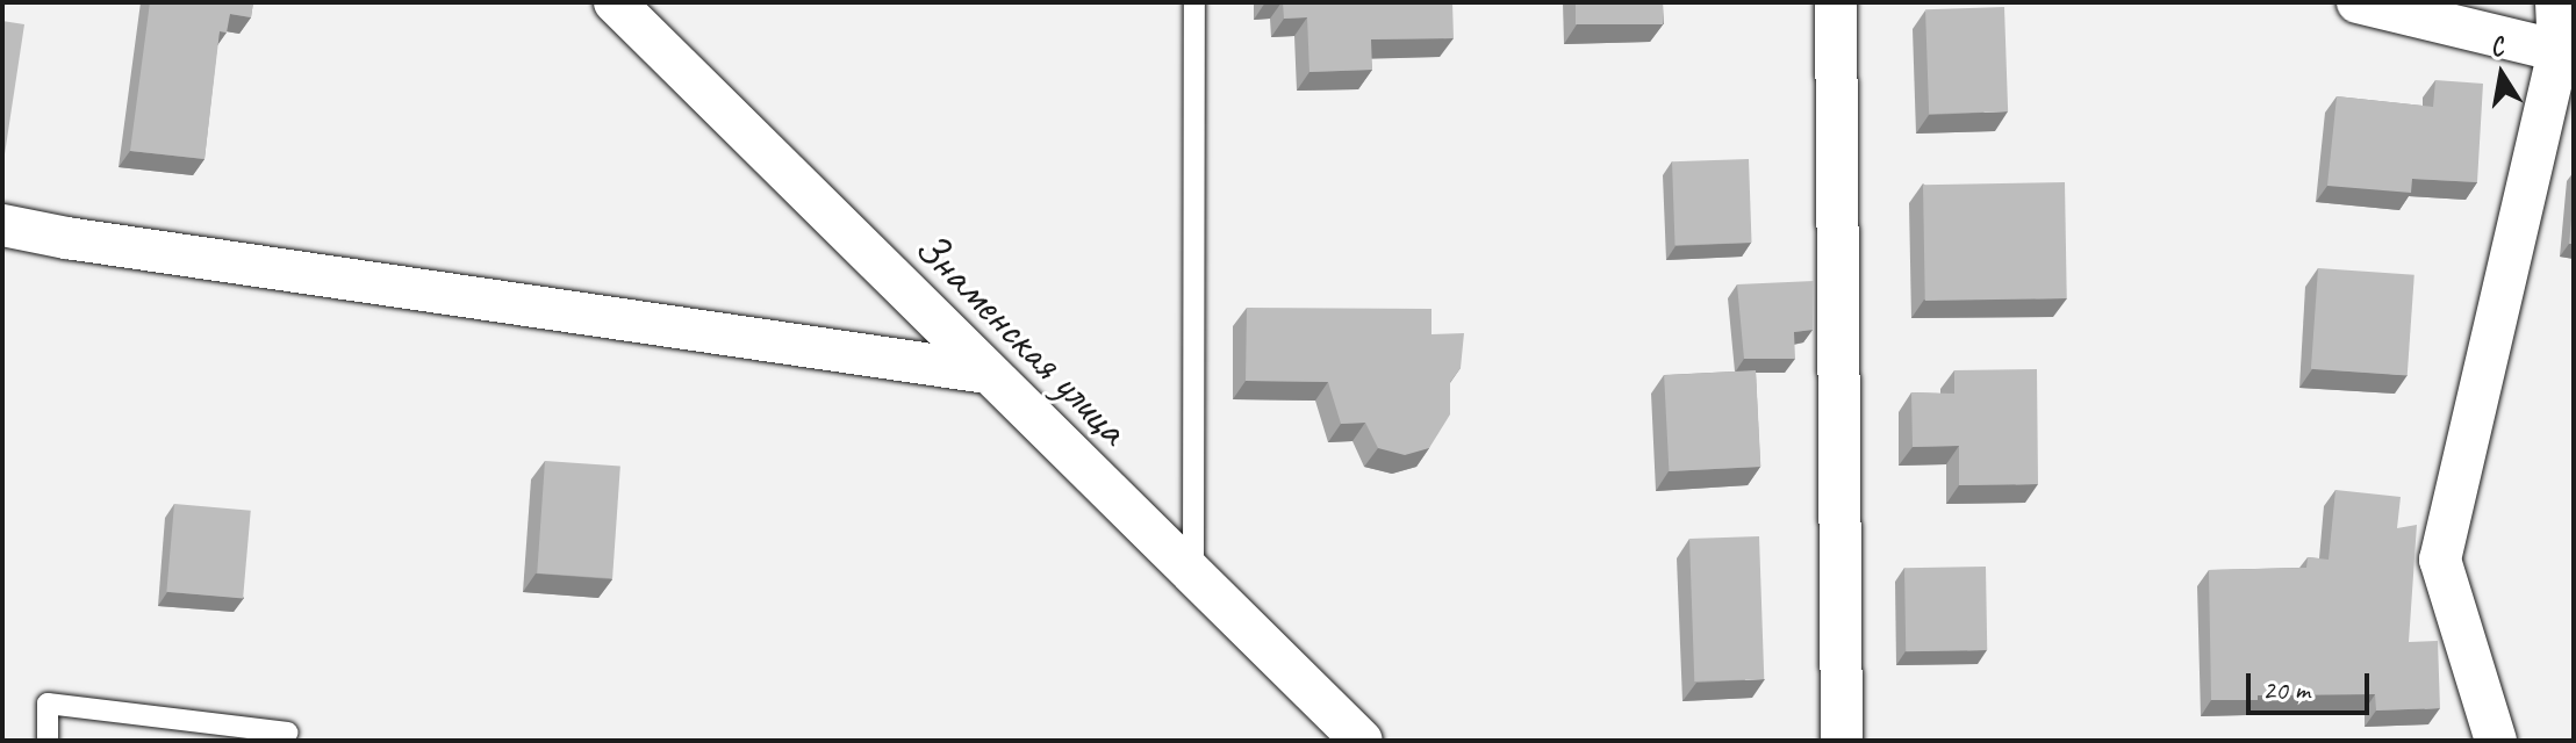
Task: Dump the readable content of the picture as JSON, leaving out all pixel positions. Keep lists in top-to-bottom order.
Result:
{
  "streets": {
    "street": ["Знаменская улица"]
  },
  "scale_bar": "20 m",
  "north": "top"
}
